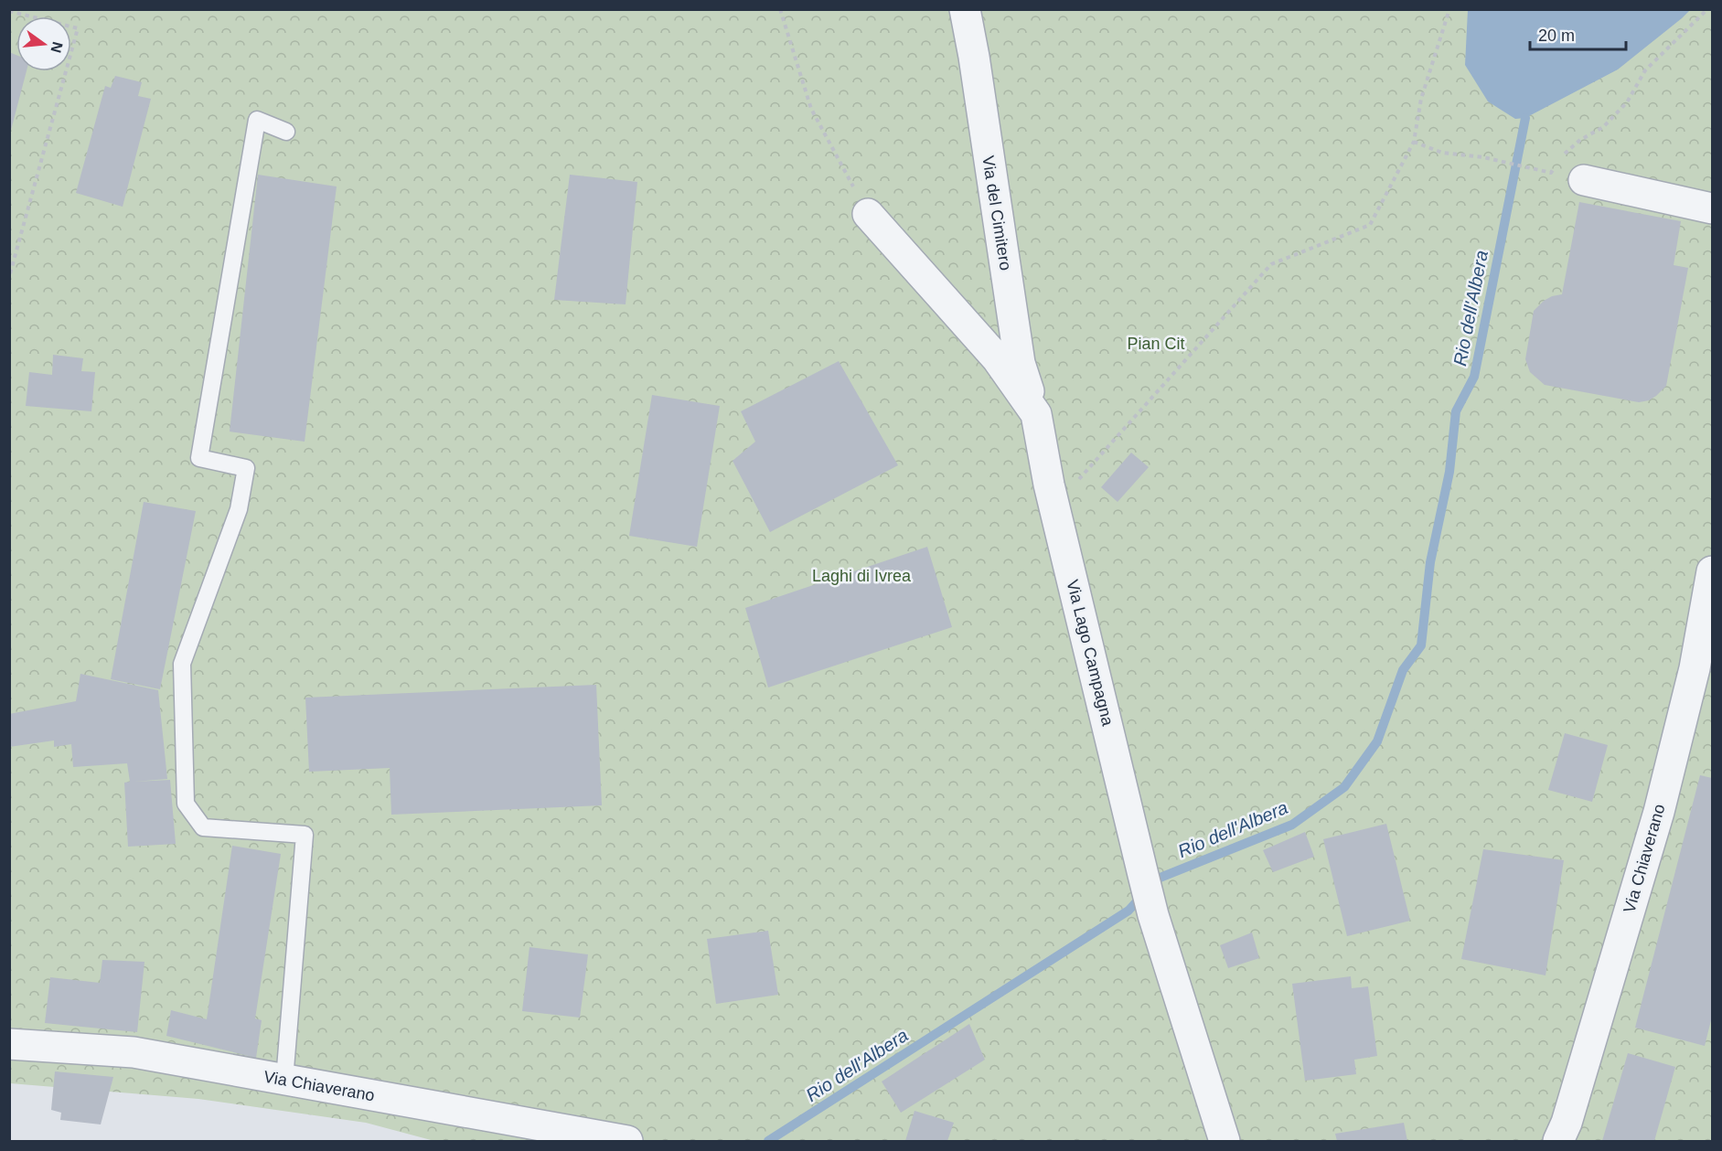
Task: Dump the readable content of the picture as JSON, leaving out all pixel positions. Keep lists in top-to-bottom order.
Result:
{
  "streets": {
    "street": ["Via del Cimitero", "Via Lago Campagna", "Via Chiaverano"]
  },
  "crossings": [
    ["Via del Cimitero", "Via Lago Campagna"]
  ],
  "water": ["Rio dell'Albera"],
  "parks": ["Pian Cit", "Laghi di Ivrea"],
  "scale_bar": "20 m",
  "north": "right"
}
